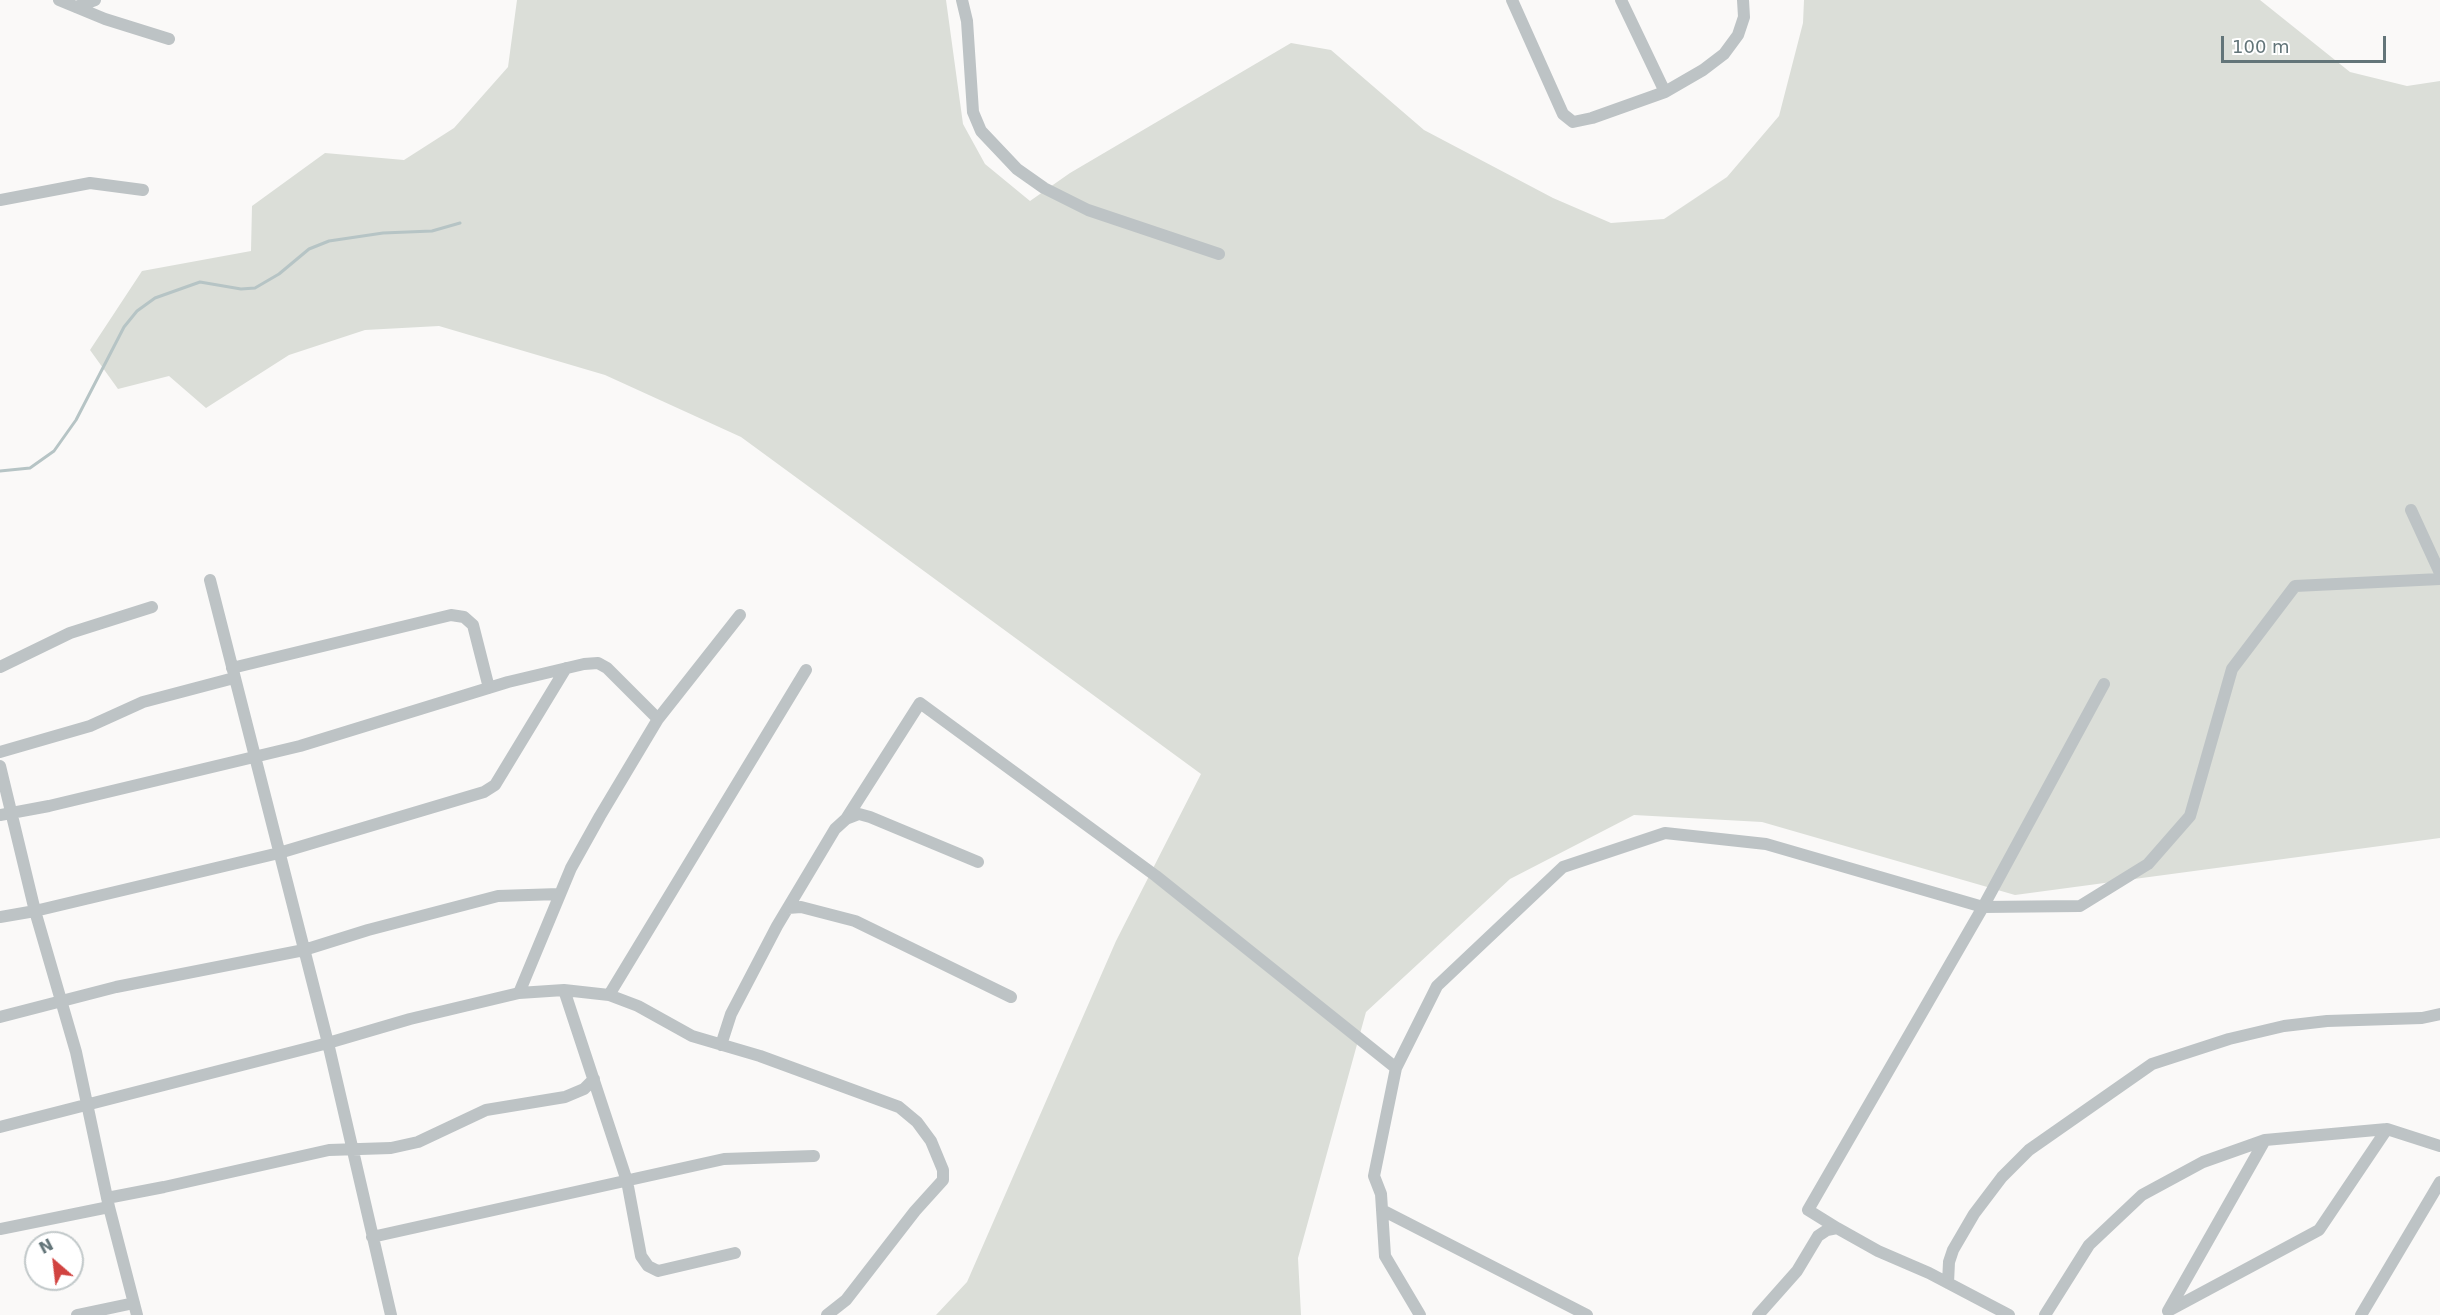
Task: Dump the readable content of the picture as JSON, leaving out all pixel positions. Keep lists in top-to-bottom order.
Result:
{
  "scale_bar": "100 m",
  "north": "top left"
}
